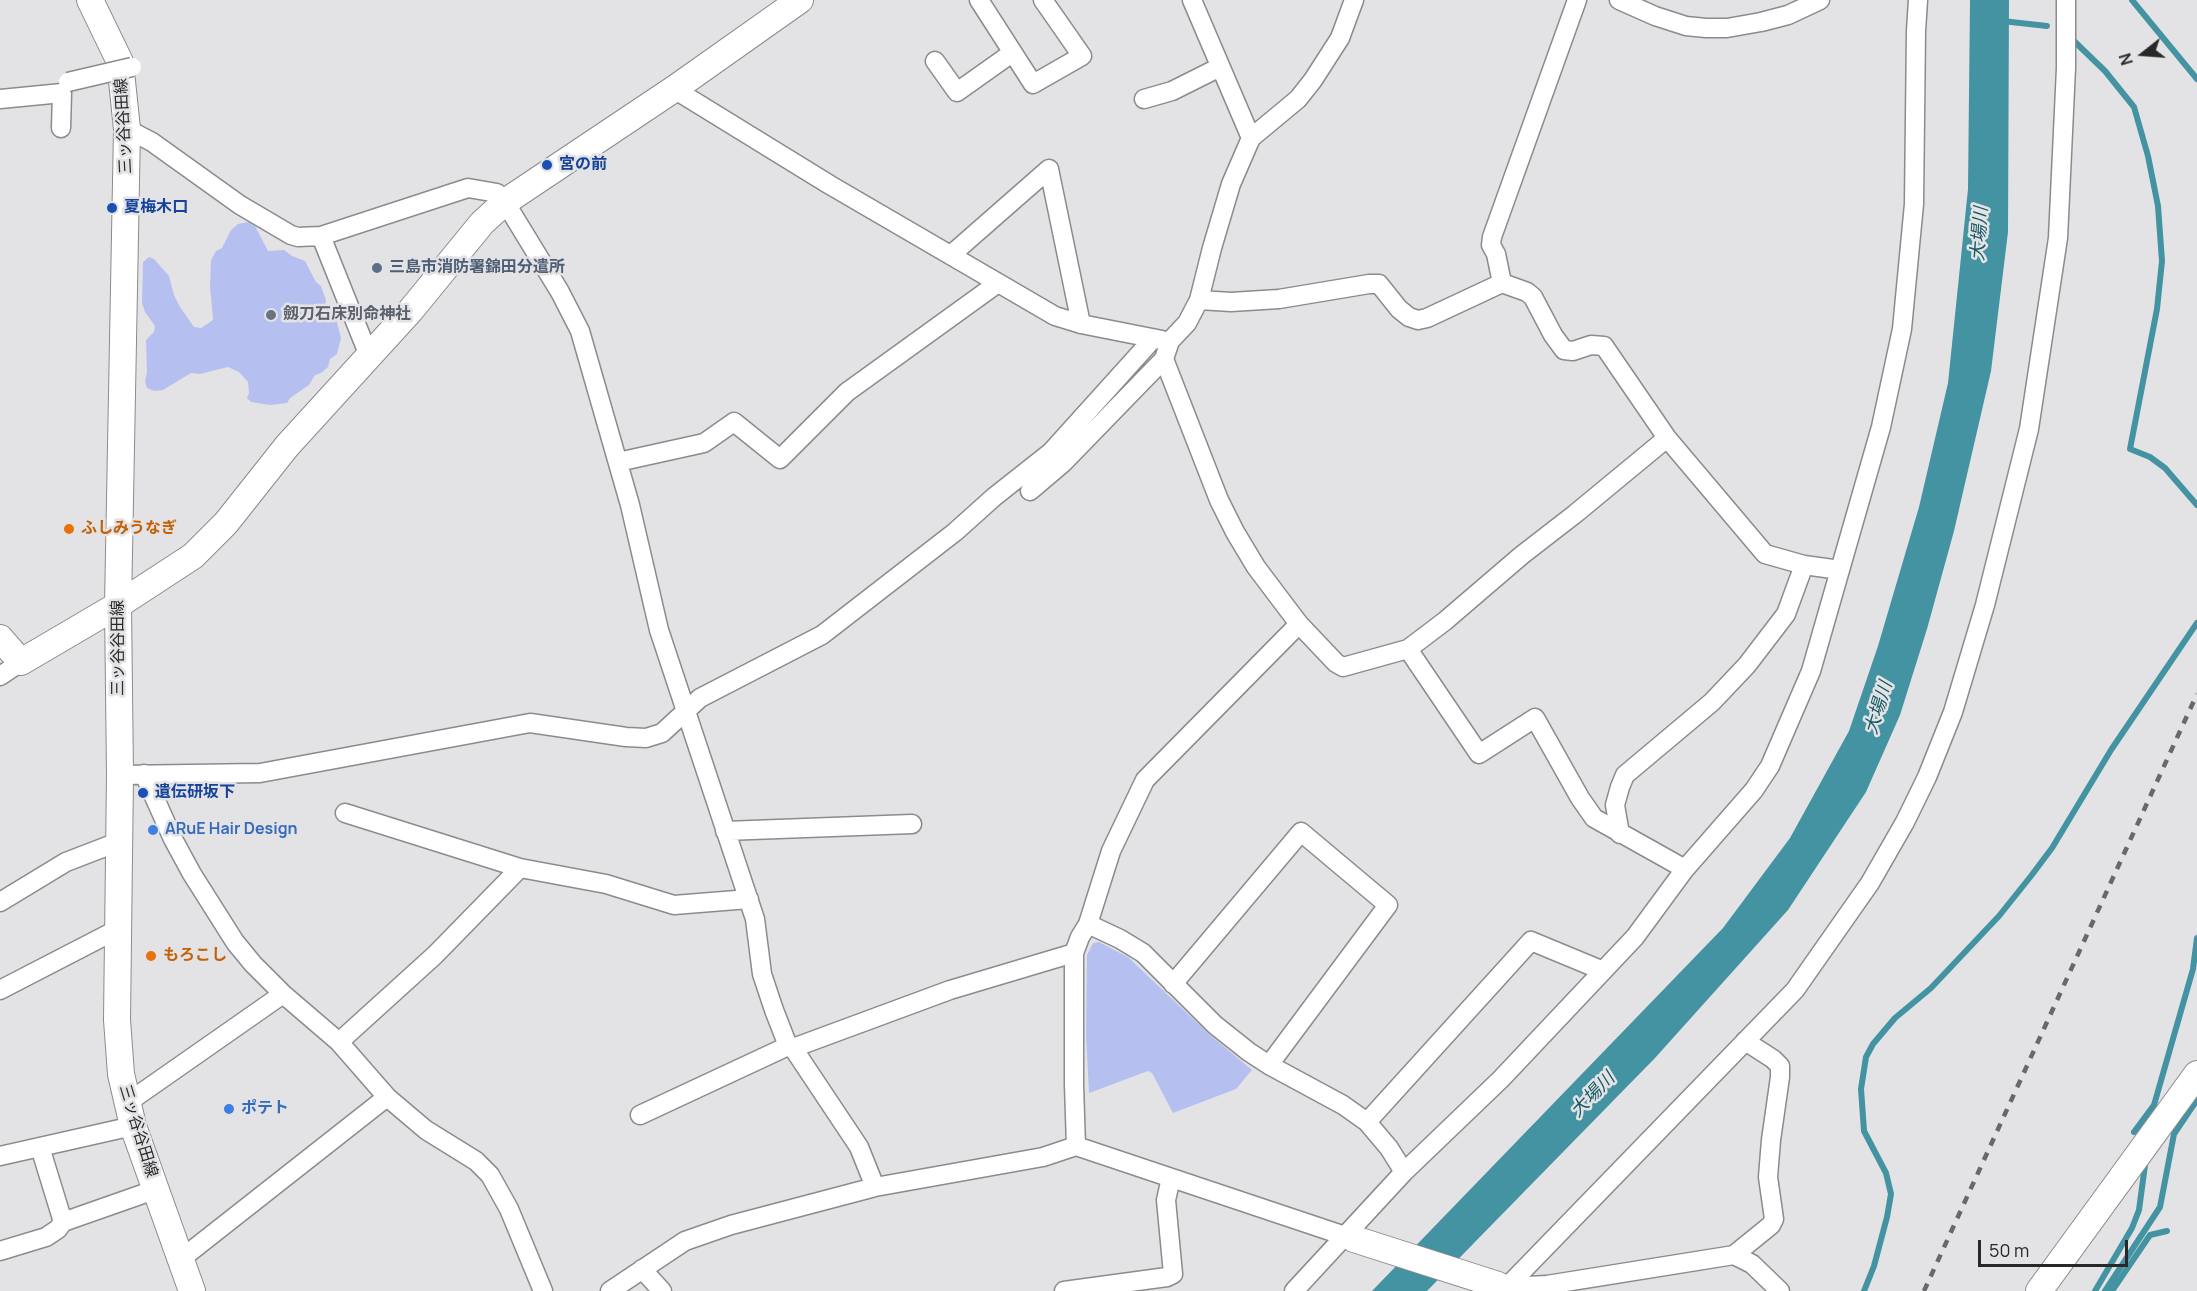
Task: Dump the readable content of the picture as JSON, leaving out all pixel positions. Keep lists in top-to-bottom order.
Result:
{
  "streets": {
    "street": ["三ッ谷谷田線"]
  },
  "water": ["大場川"],
  "places": [
    "宮の前",
    "夏梅木口",
    "三島市消防署錦田分遣所",
    "劔刀石床別命神社",
    "ふしみうなぎ",
    "遺伝研坂下",
    "ARuE Hair Design",
    "もろこし",
    "ポテト"
  ],
  "scale_bar": "50 m",
  "north": "left"
}
